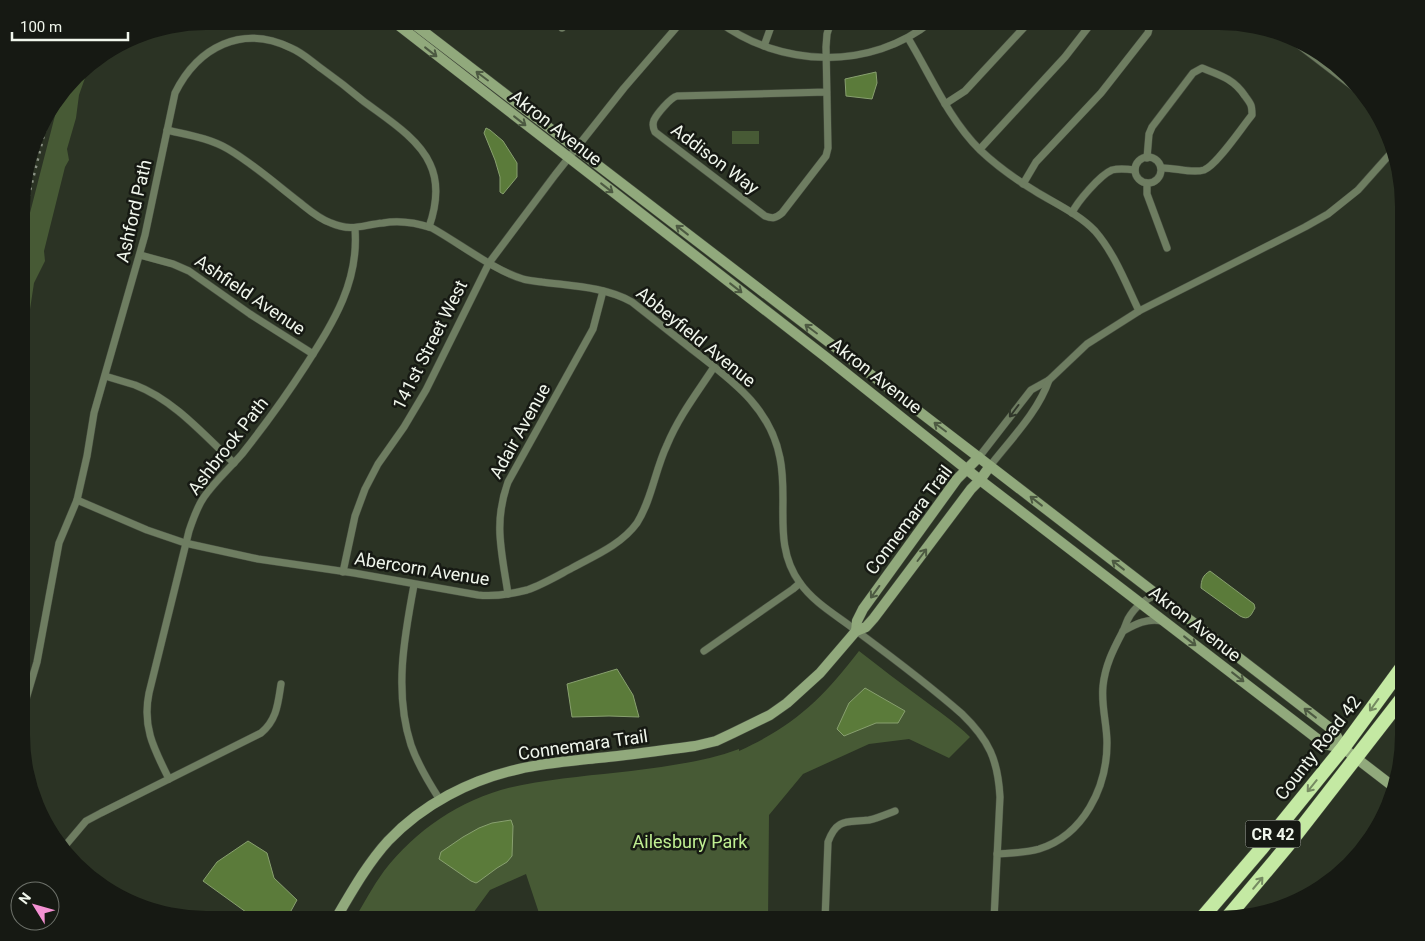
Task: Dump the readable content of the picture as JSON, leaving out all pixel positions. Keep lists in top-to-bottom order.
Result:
{
  "streets": {
    "highway": ["County Road 42", "CR 42"],
    "street": [
      "Akron Avenue",
      "Addison Way",
      "Ashford Path",
      "Ashfield Avenue",
      "Abbeyfield Avenue",
      "141st Street West",
      "Adair Avenue",
      "Ashbrook Path",
      "Connemara Trail",
      "Abercorn Avenue"
    ]
  },
  "crossings": [
    ["Akron Avenue", "141st Street West"],
    ["Akron Avenue", "Connemara Trail"],
    ["Akron Avenue", "County Road 42"],
    ["Ashford Path", "Ashfield Avenue"],
    ["Ashford Path", "Abbeyfield Avenue"],
    ["Ashford Path", "Abercorn Avenue"],
    ["Ashfield Avenue", "Ashbrook Path"],
    ["Abbeyfield Avenue", "141st Street West"],
    ["Abbeyfield Avenue", "Adair Avenue"],
    ["Abbeyfield Avenue", "Ashbrook Path"],
    ["Abbeyfield Avenue", "Connemara Trail"],
    ["Abbeyfield Avenue", "Abercorn Avenue"],
    ["141st Street West", "Abercorn Avenue"],
    ["Adair Avenue", "Abercorn Avenue"],
    ["Ashbrook Path", "Abercorn Avenue"]
  ],
  "parks": ["Ailesbury Park"],
  "scale_bar": "100 m",
  "north": "top left"
}
